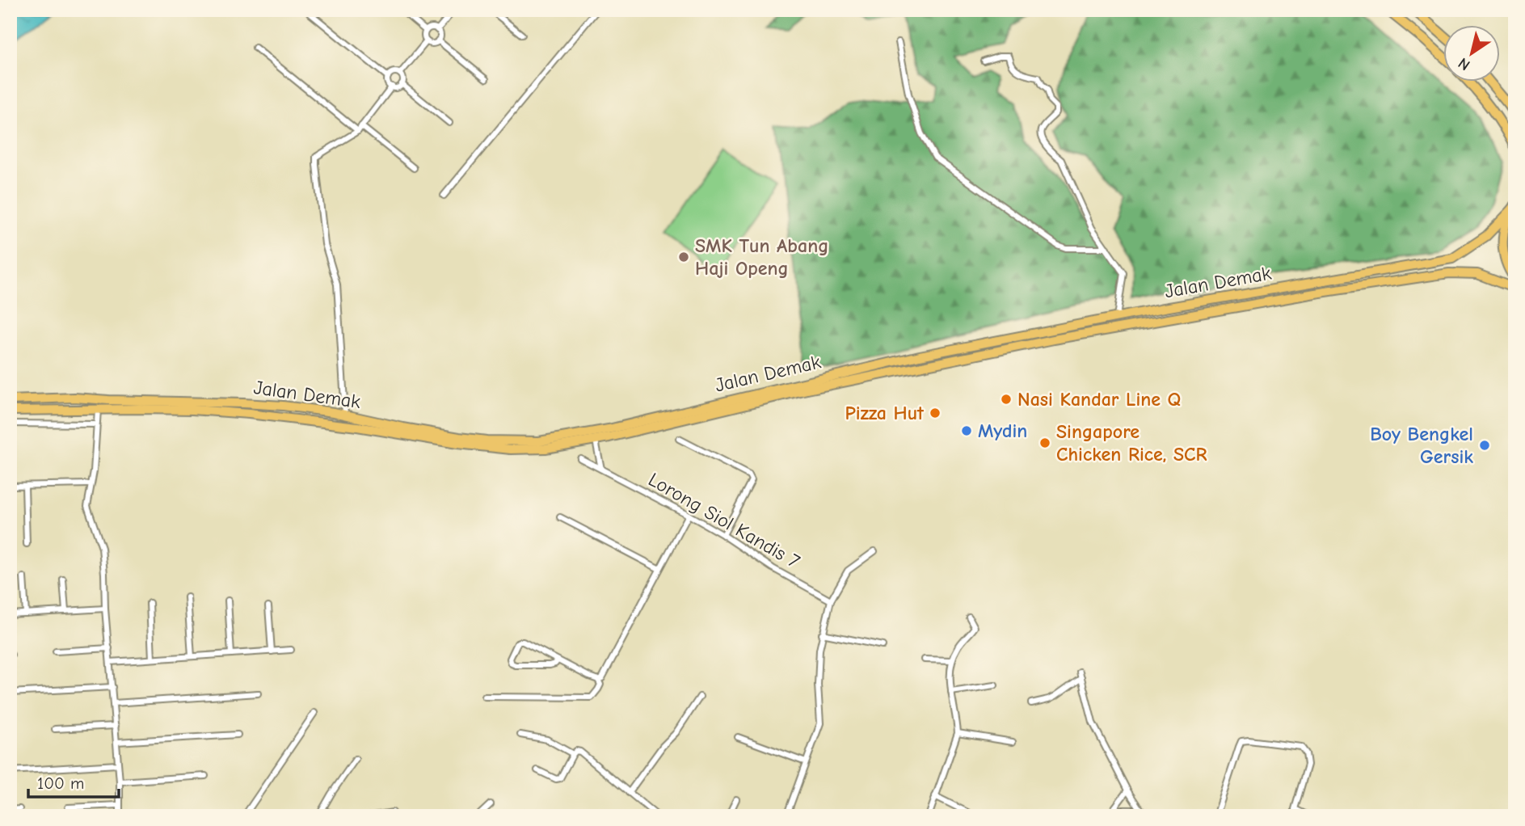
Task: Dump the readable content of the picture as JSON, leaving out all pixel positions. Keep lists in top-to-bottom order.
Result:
{
  "streets": {
    "highway": ["Jalan Demak"],
    "street": ["Lorong Siol Kandis 7"]
  },
  "places": [
    "SMK Tun Abang Haji Openg",
    "Nasi Kandar Line Q",
    "Pizza Hut",
    "Mydin",
    "Singapore Chicken Rice, SCR",
    "Boy Bengkel Gersik"
  ],
  "scale_bar": "100 m",
  "north": "bottom left"
}
